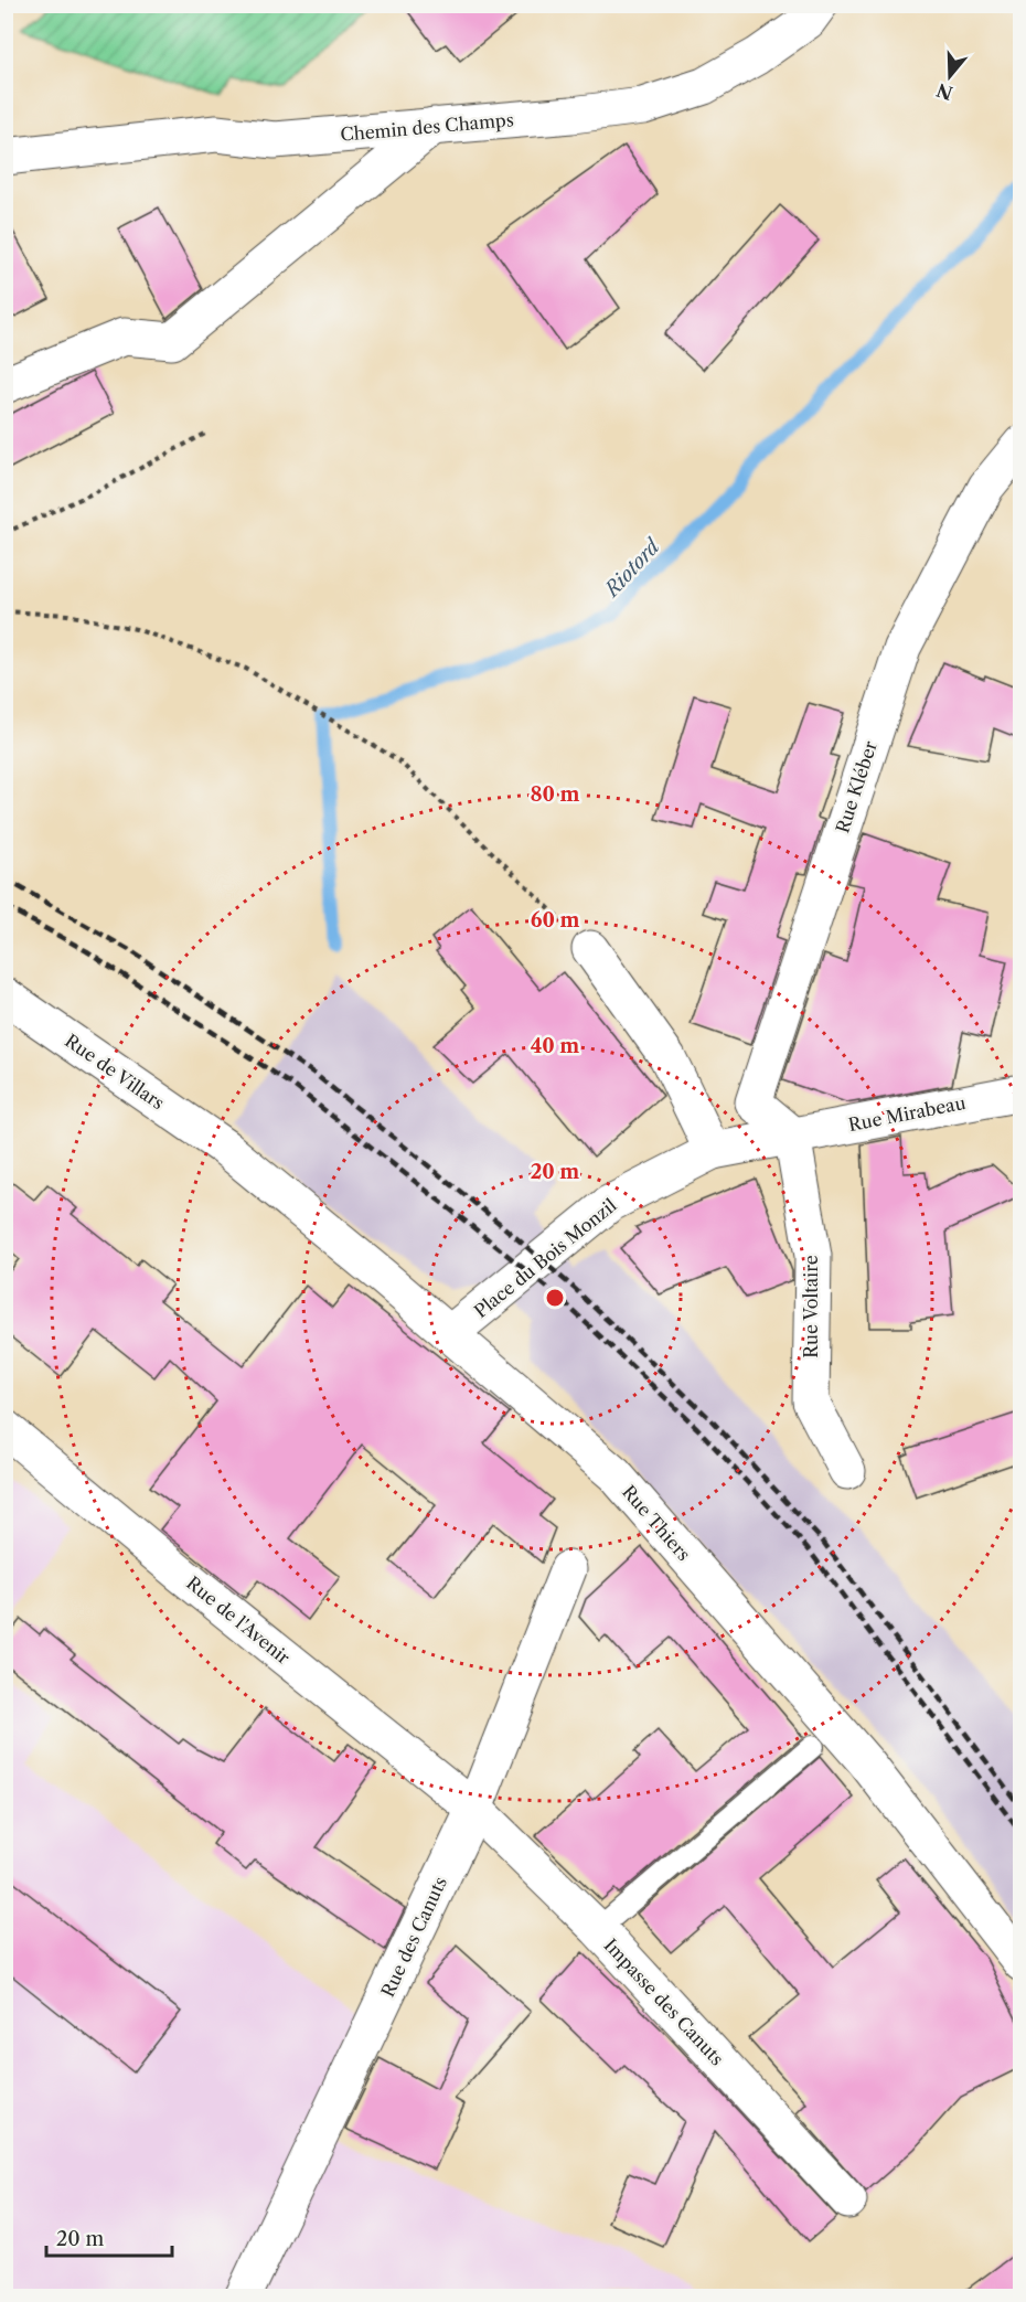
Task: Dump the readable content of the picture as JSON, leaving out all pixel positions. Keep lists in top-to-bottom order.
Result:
{
  "streets": {
    "street": [
      "Chemin des Champs",
      "Rue Kléber",
      "Rue de Villars",
      "Rue Mirabeau",
      "Place du Bois Monzil",
      "Rue Voltaire",
      "Rue Thiers",
      "Rue de l'Avenir",
      "Rue des Canuts",
      "Impasse des Canuts"
    ]
  },
  "crossings": [
    ["Rue Kléber", "Rue Mirabeau"],
    ["Rue Kléber", "Place du Bois Monzil"],
    ["Rue Kléber", "Rue Voltaire"],
    ["Rue de Villars", "Rue Thiers"],
    ["Rue Mirabeau", "Place du Bois Monzil"],
    ["Rue Mirabeau", "Rue Voltaire"],
    ["Place du Bois Monzil", "Rue Voltaire"],
    ["Place du Bois Monzil", "Rue Thiers"],
    ["Rue de l'Avenir", "Rue des Canuts"],
    ["Rue de l'Avenir", "Impasse des Canuts"],
    ["Rue des Canuts", "Impasse des Canuts"]
  ],
  "water": ["Riotord"],
  "scale_bar": "20 m",
  "north": "bottom",
  "rings": [
    "80 m",
    "60 m",
    "40 m",
    "20 m"
  ]
}
